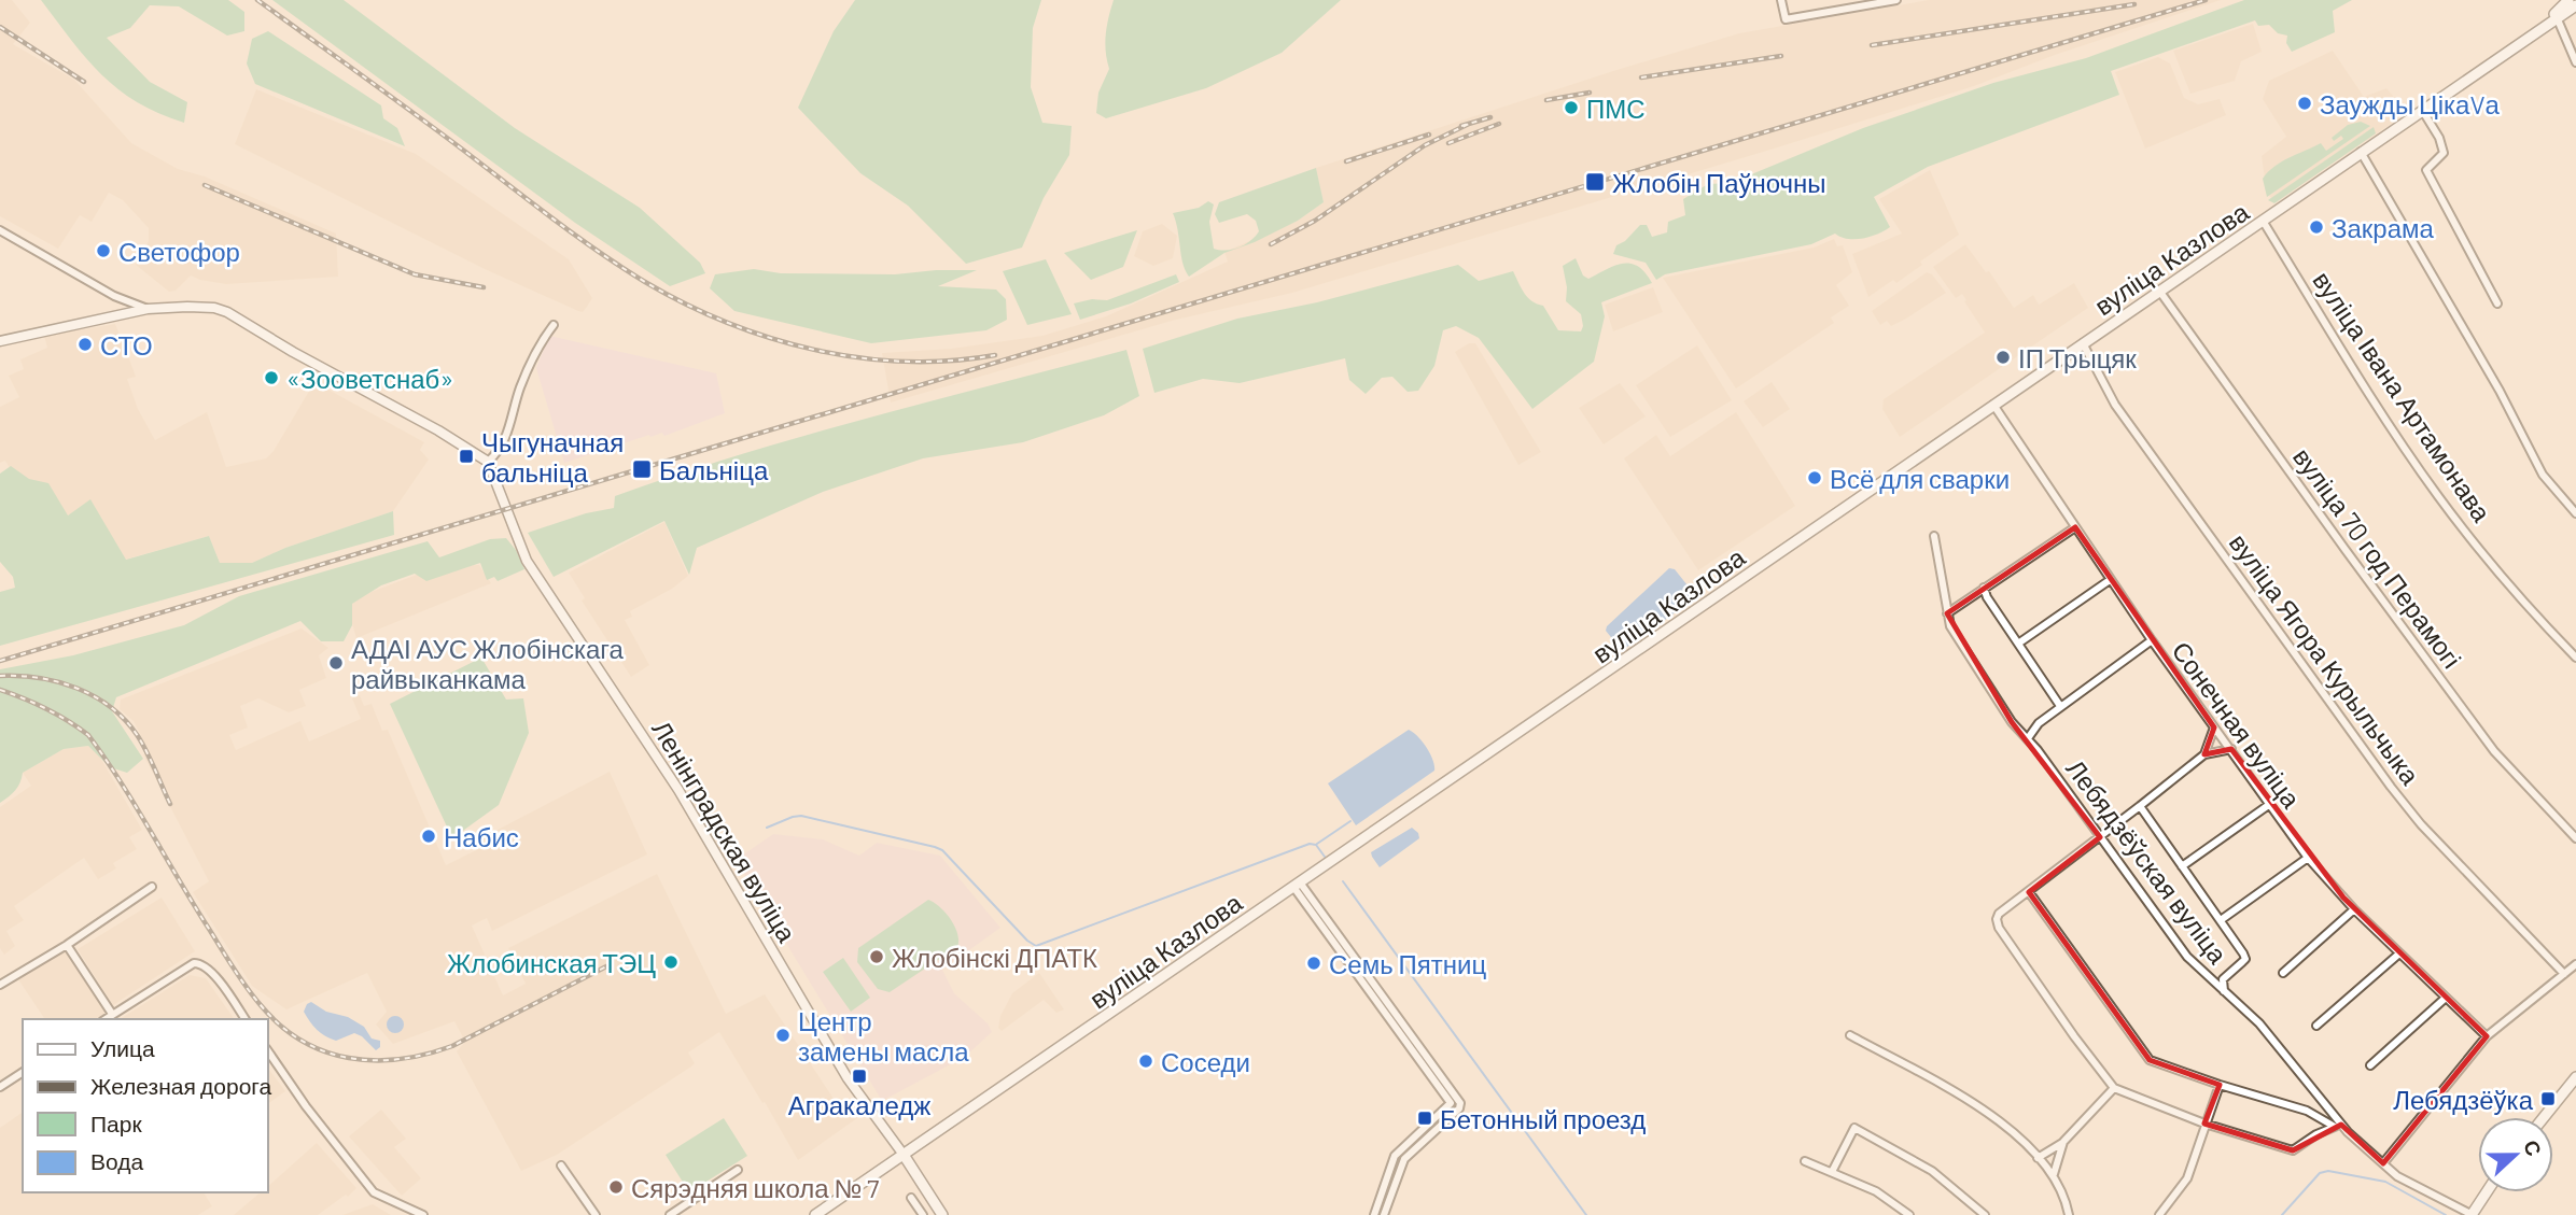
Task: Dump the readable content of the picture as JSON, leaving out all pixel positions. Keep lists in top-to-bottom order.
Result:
{
  "streets": {
    "main road": ["вуліца Казлова", "Ленінградская вуліца"],
    "street": [
      "вуліца Івана Артамонава",
      "вуліца 70 год Перамогі",
      "вуліца Ягора Курыльчыка",
      "Сонечная вуліца",
      "Лебядзёўская вуліца"
    ]
  },
  "crossings": [
    ["вуліца Казлова", "вуліца Івана Артамонава"],
    ["вуліца Казлова", "вуліца 70 год Перамогі"],
    ["вуліца Казлова", "вуліца Ягора Курыльчыка"],
    ["вуліца Казлова", "Сонечная вуліца"],
    ["вуліца Казлова", "Ленінградская вуліца"]
  ],
  "places": {
    "other": [
      "Заужды ЦікаVа",
      "ПМС",
      "Закрама",
      "Светофор",
      "СТО",
      "ІП Трыцяк",
      "«Зооветснаб»",
      "Всё для сварки",
      "АДАІ АУС Жлобінскага райвыканкама",
      "Набис",
      "Жлобінскі ДПАТК",
      "Жлобинская ТЭЦ",
      "Семь Пятниц",
      "Центр замены масла",
      "Соседи",
      "Сярэдняя школа № 7"
    ],
    "transit": [
      "Жлобін Паўночны",
      "Чыгуначная бальніца",
      "Бальніца",
      "Агракаледж",
      "Лебядзёўка",
      "Бетонный проезд"
    ]
  },
  "legend": [
    "Улица",
    "Железная дорога",
    "Парк",
    "Вода"
  ],
  "north": "right"
}
